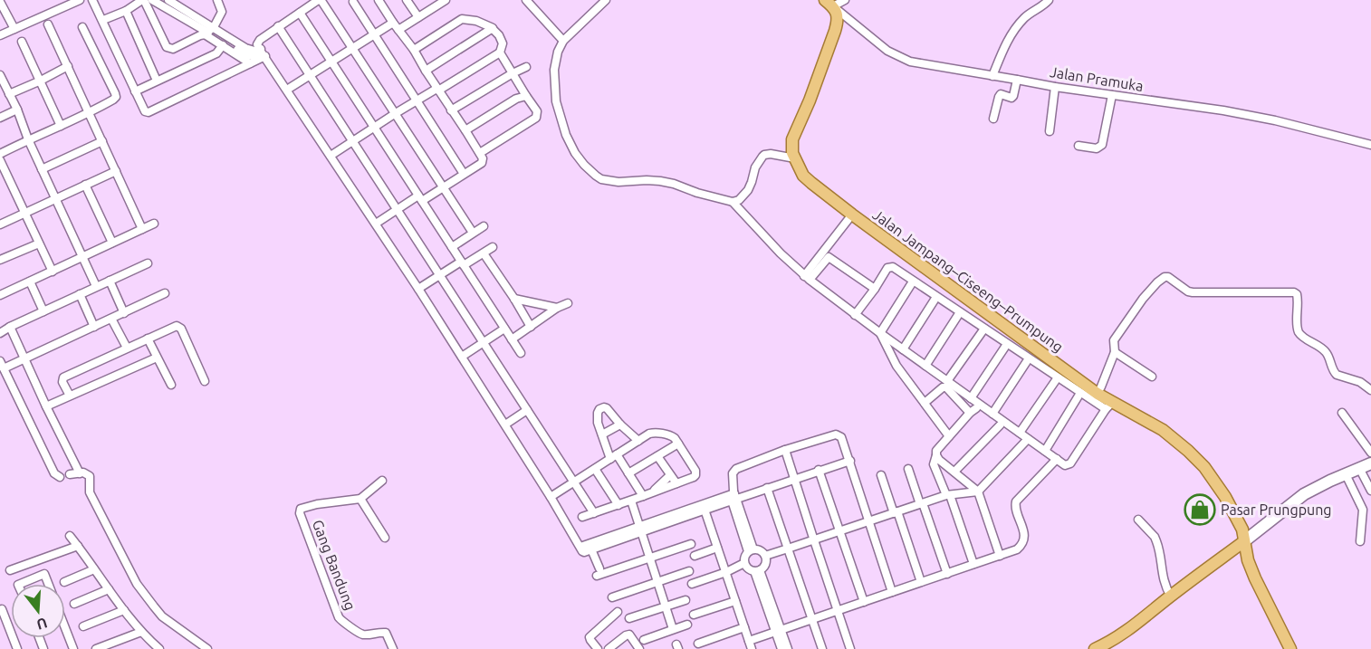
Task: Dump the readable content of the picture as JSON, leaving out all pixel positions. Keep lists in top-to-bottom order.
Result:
{
  "streets": {
    "main road": ["Jalan Jampang–Ciseeng–Prumpung"],
    "street": ["Jalan Pramuka", "Gang Bandung"]
  },
  "places": {
    "shop": ["Pasar Prungpung"]
  },
  "north": "bottom"
}
